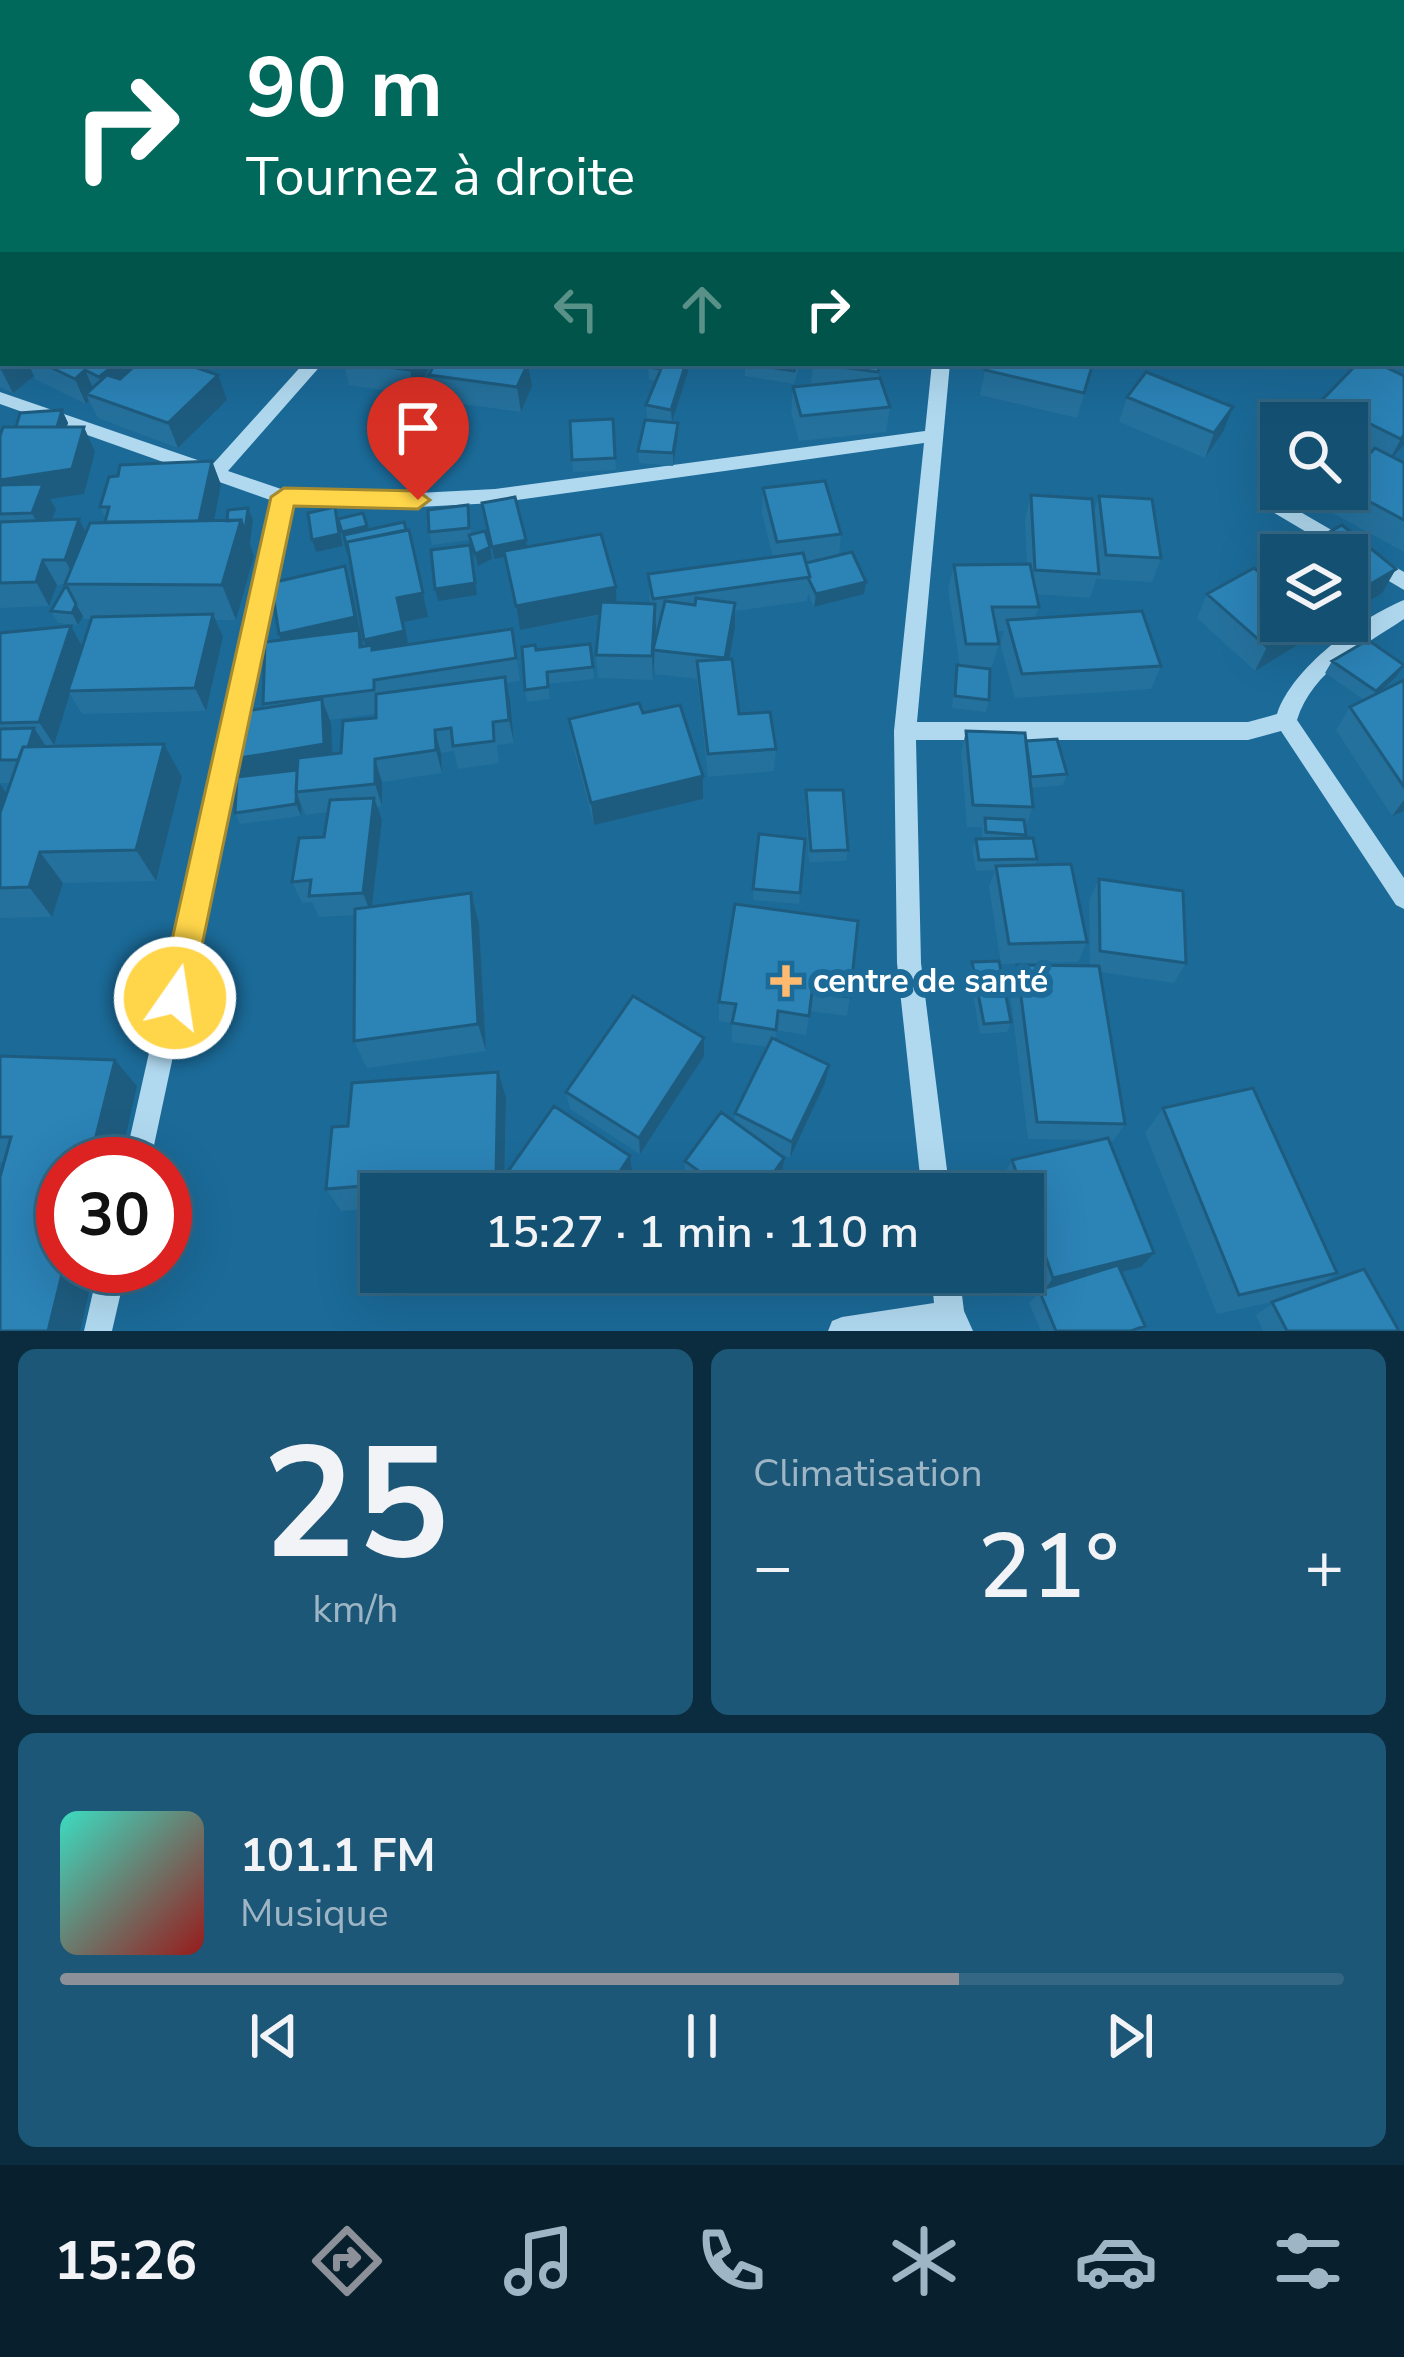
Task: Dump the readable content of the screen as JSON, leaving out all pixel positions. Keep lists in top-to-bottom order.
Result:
{
  "places": {
    "health": ["centre de santé"]
  },
  "page": {
    "turn": ["90 m", "Tournez à droite"],
    "limit": "30",
    "trip": "15:27 · 1 min · 110 m",
    "tile": [
      ["25", "km/h"],
      "Climatisation"
    ],
    "heat": ["−", "21°", "+"],
    "song": ["101.1 FM", "Musique"],
    "tabs": "15:26"
  }
}
